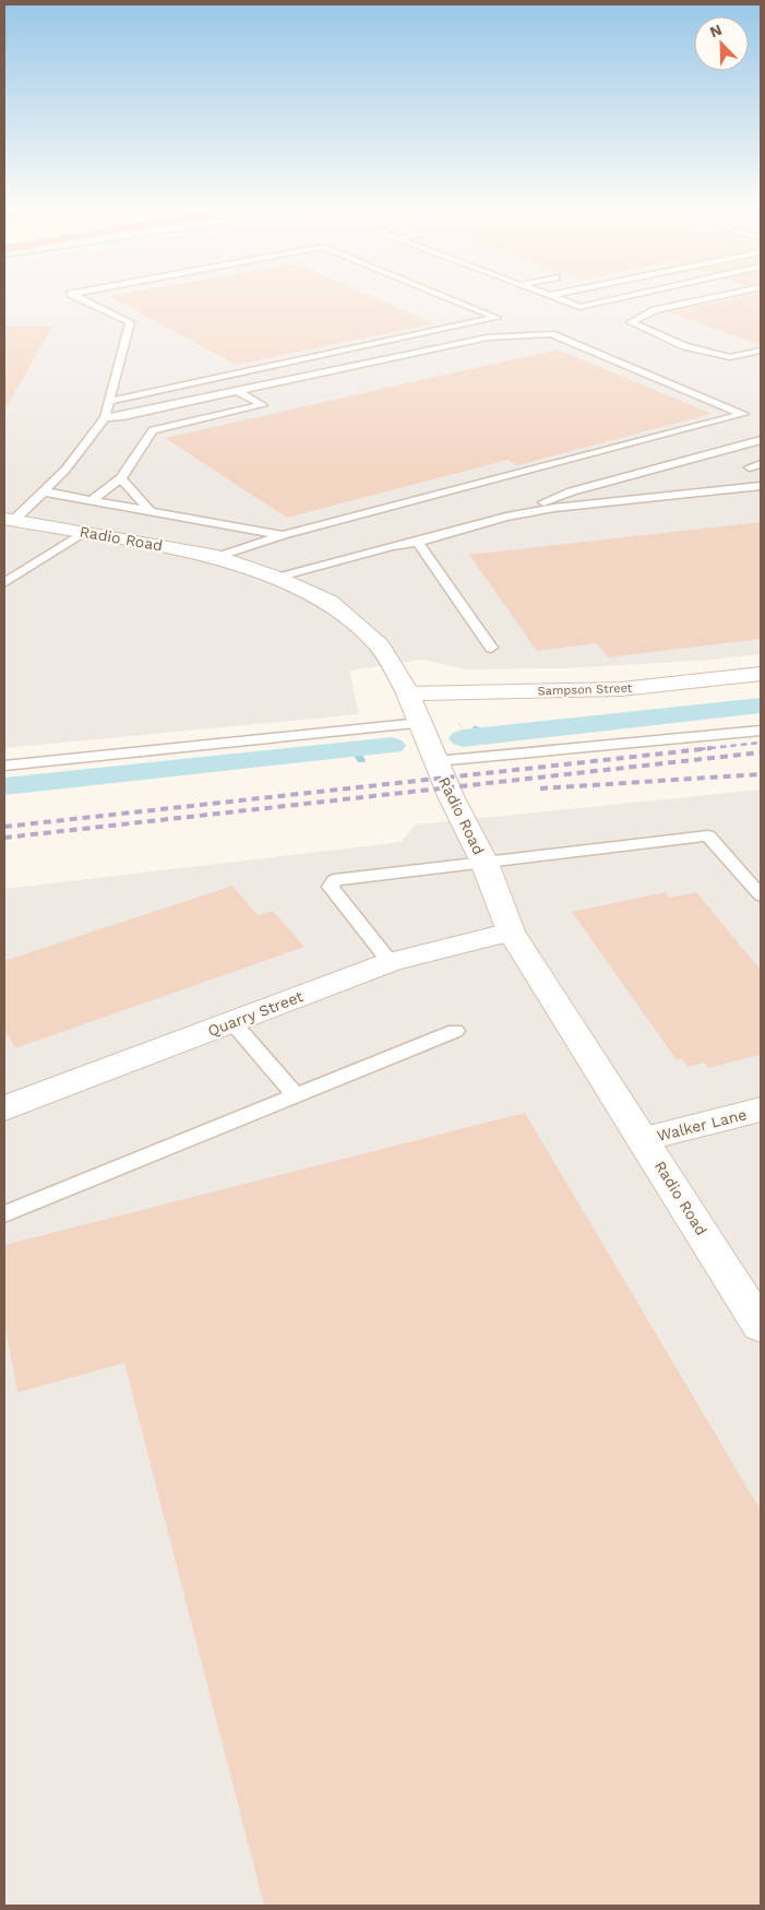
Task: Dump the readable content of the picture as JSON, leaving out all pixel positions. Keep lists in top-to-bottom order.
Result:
{
  "streets": {
    "street": [
      "Radio Road",
      "Sampson Street",
      "Quarry Street",
      "Walker Lane"
    ]
  },
  "crossings": [
    ["Radio Road", "Sampson Street"],
    ["Radio Road", "Quarry Street"],
    ["Radio Road", "Walker Lane"]
  ],
  "north": "top left"
}
